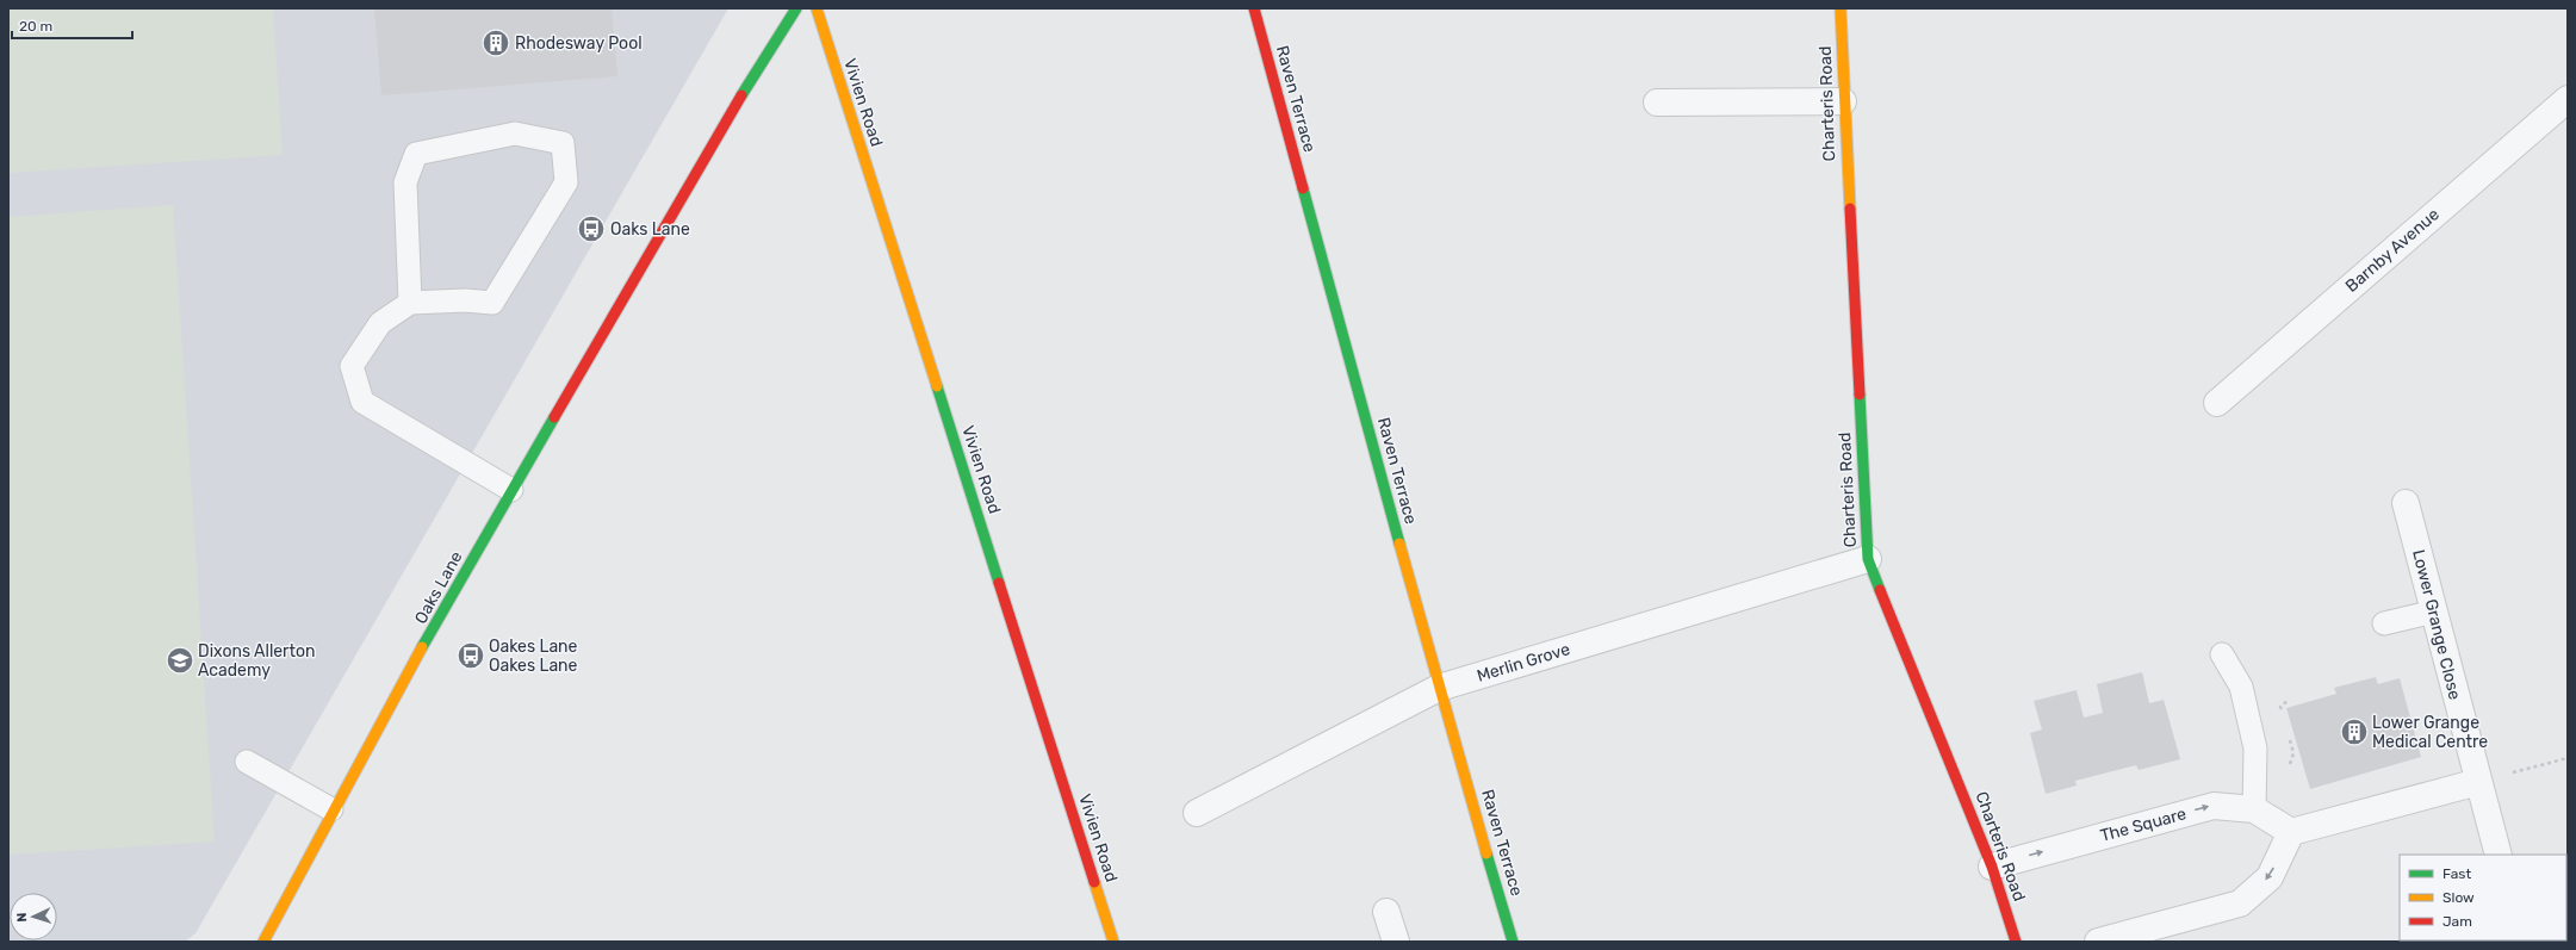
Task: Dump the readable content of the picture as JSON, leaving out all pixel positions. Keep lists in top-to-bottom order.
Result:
{
  "streets": {
    "street": [
      "Raven Terrace",
      "Vivien Road",
      "Charteris Road",
      "Barnby Avenue",
      "Oaks Lane",
      "Lower Grange Close",
      "Merlin Grove",
      "The Square"
    ]
  },
  "crossings": [
    ["Raven Terrace", "Merlin Grove"],
    ["Charteris Road", "Merlin Grove"],
    ["Charteris Road", "The Square"]
  ],
  "one_way": ["The Square"],
  "places": {
    "building": ["Rhodesway Pool", "Lower Grange Medical Centre"],
    "bus stop": ["Oaks Lane", "Oakes Lane Oakes Lane"],
    "school or university": ["Dixons Allerton Academy"]
  },
  "legend": ["Fast", "Slow", "Jam"],
  "scale_bar": "20 m",
  "north": "left"
}
